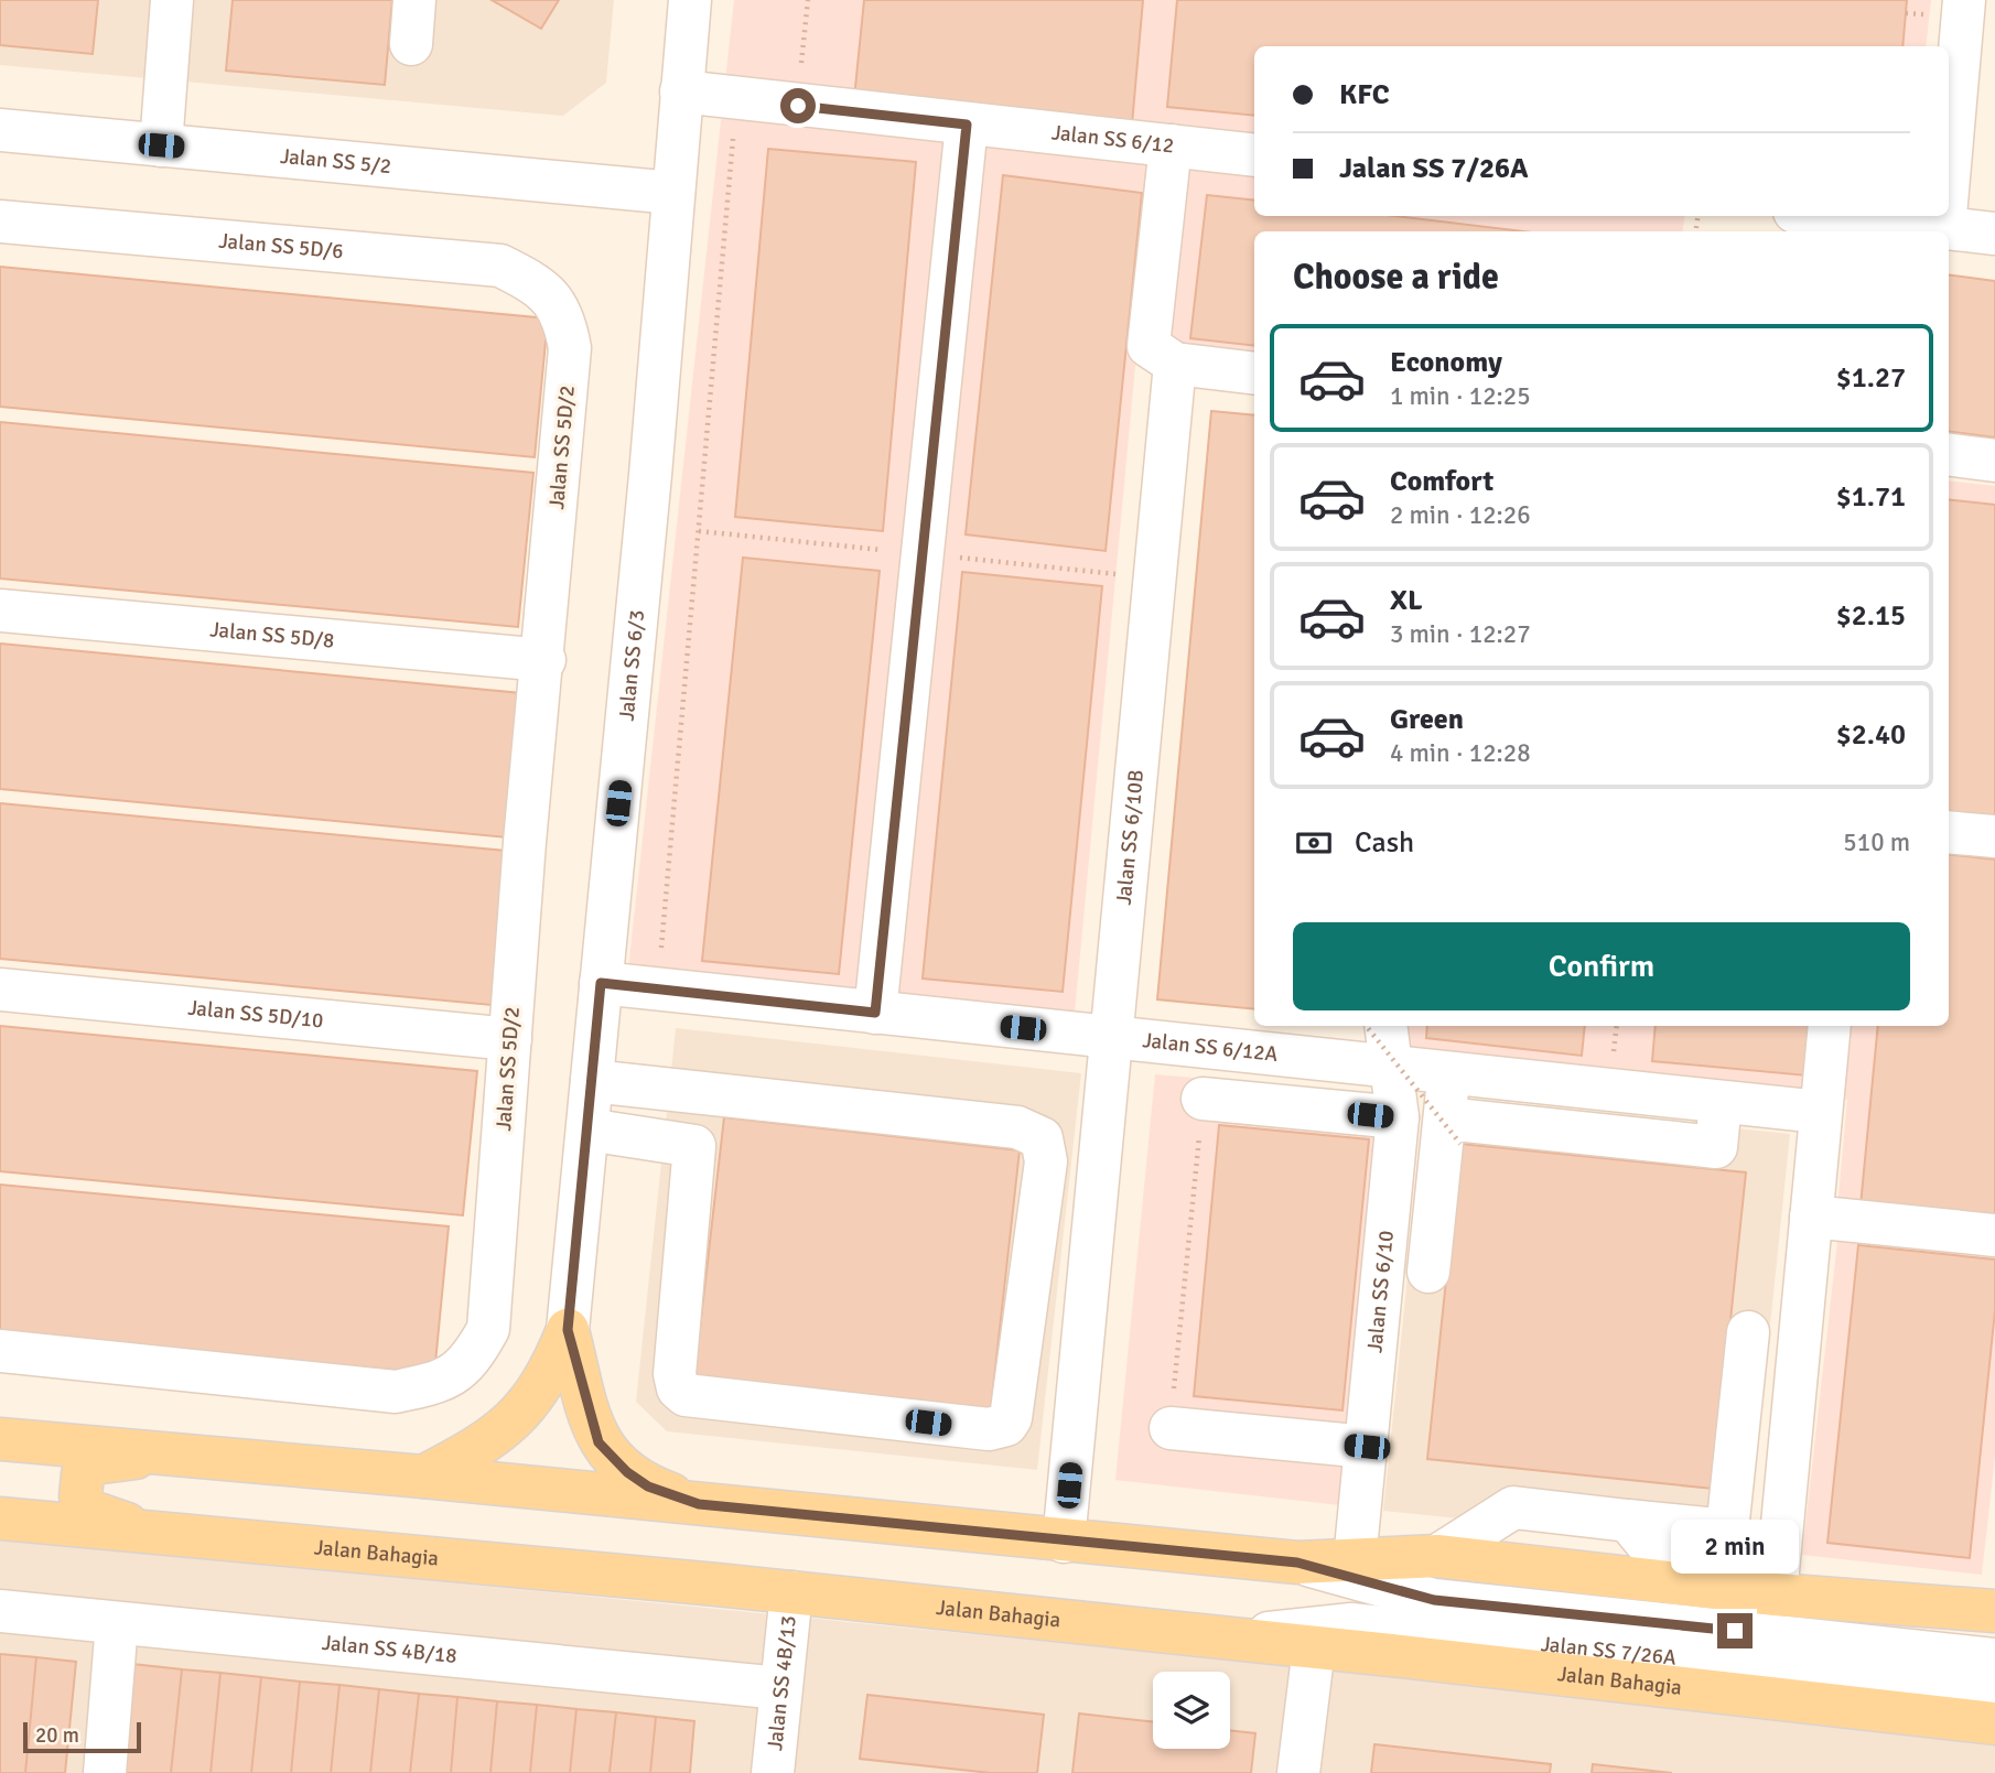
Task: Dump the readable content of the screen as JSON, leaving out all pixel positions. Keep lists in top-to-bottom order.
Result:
{
  "streets": {
    "main road": ["Jalan Bahagia"],
    "street": [
      "Jalan SS 6/12",
      "Jalan SS 5/2",
      "Jalan SS 5D/6",
      "Jalan SS 5D/2",
      "Jalan SS 5D/8",
      "Jalan SS 6/3",
      "Jalan SS 6/10B",
      "Jalan SS 5D/10",
      "Jalan SS 6/12A",
      "Jalan SS 6/10",
      "Jalan SS 4B/18",
      "Jalan SS 7/26A",
      "Jalan SS 4B/13"
    ]
  },
  "crossings": [
    ["Jalan SS 6/12", "Jalan SS 6/3"],
    ["Jalan SS 5/2", "Jalan SS 6/3"],
    ["Jalan SS 5D/6", "Jalan SS 5D/2"],
    ["Jalan SS 5D/2", "Jalan SS 5D/8"],
    ["Jalan SS 5D/2", "Jalan SS 5D/10"],
    ["Jalan SS 6/3", "Jalan SS 6/12A"],
    ["Jalan SS 6/10B", "Jalan SS 6/12A"],
    ["Jalan SS 6/12A", "Jalan SS 6/10"],
    ["Jalan Bahagia", "Jalan SS 7/26A"],
    ["Jalan Bahagia", "Jalan SS 4B/13"],
    ["Jalan SS 4B/18", "Jalan SS 4B/13"]
  ],
  "scale_bar": "20 m",
  "page": {
    "banner": ["KFC", "Jalan SS 7/26A"],
    "heading": "Choose a ride",
    "list": [
      {
        "name": "Economy",
        "note": "1 min · 12:25",
        "value": "$1.27"
      },
      {
        "name": "Comfort",
        "note": "2 min · 12:26",
        "value": "$1.71"
      },
      {
        "name": "XL",
        "note": "3 min · 12:27",
        "value": "$2.15"
      },
      {
        "name": "Green",
        "note": "4 min · 12:28",
        "value": "$2.40"
      }
    ],
    "pay": ["Cash", "510 m"],
    "buttons": "Confirm",
    "bubble": "2 min",
    "scale": "20 m"
  }
}
